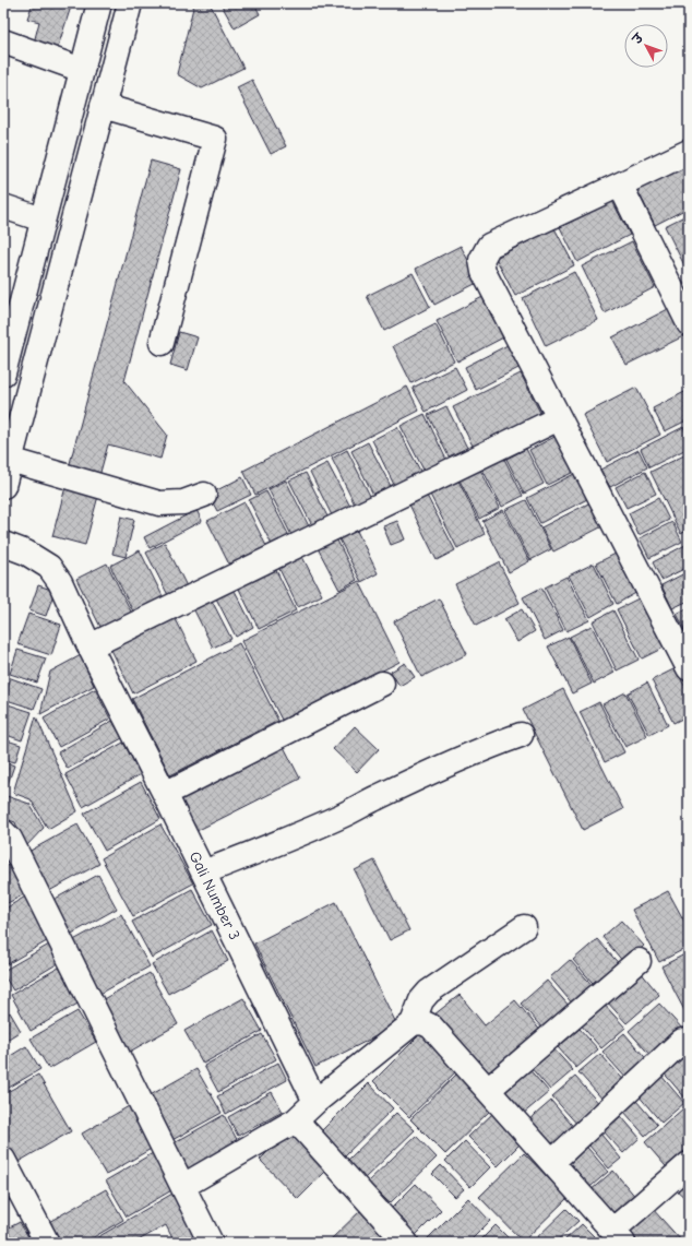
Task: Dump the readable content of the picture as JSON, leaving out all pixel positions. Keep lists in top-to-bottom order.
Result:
{
  "streets": {
    "street": ["Gali Number 3"]
  },
  "north": "top left"
}
